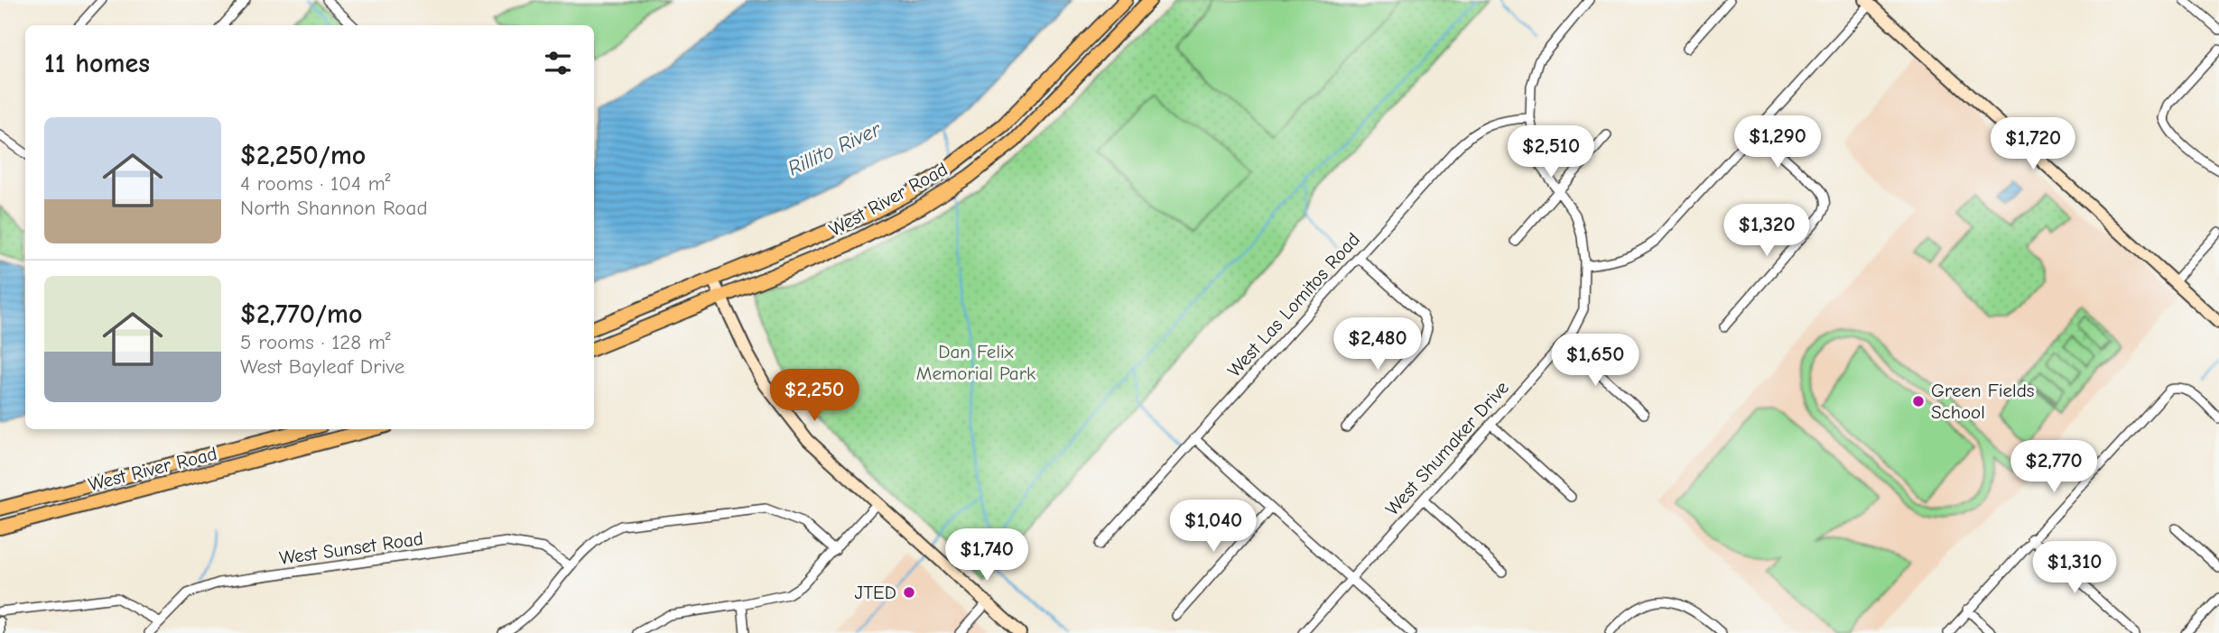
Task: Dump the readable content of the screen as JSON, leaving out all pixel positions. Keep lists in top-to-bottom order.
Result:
{
  "streets": {
    "main road": ["West River Road"],
    "street": ["West Las Lomitos Road", "West Shumaker Drive", "West Sunset Road"]
  },
  "crossings": [
    ["West Las Lomitos Road", "West Shumaker Drive"]
  ],
  "water": ["Rillito River"],
  "parks": ["Dan Felix Memorial Park"],
  "places": ["Green Fields School", "JTED"],
  "page": {
    "heading": "11 homes",
    "list": [
      {
        "name": "$2,250/mo",
        "note": "4 rooms · 104 m² · North Shannon Road"
      },
      {
        "name": "$2,770/mo",
        "note": "5 rooms · 128 m² · West Bayleaf Drive"
      }
    ],
    "price": [
      "$1,290",
      "$1,720",
      "$2,510",
      "$1,320",
      "$2,480",
      "$1,650",
      "$2,250",
      "$2,770",
      "$1,040",
      "$1,740",
      "$1,310"
    ]
  }
}
